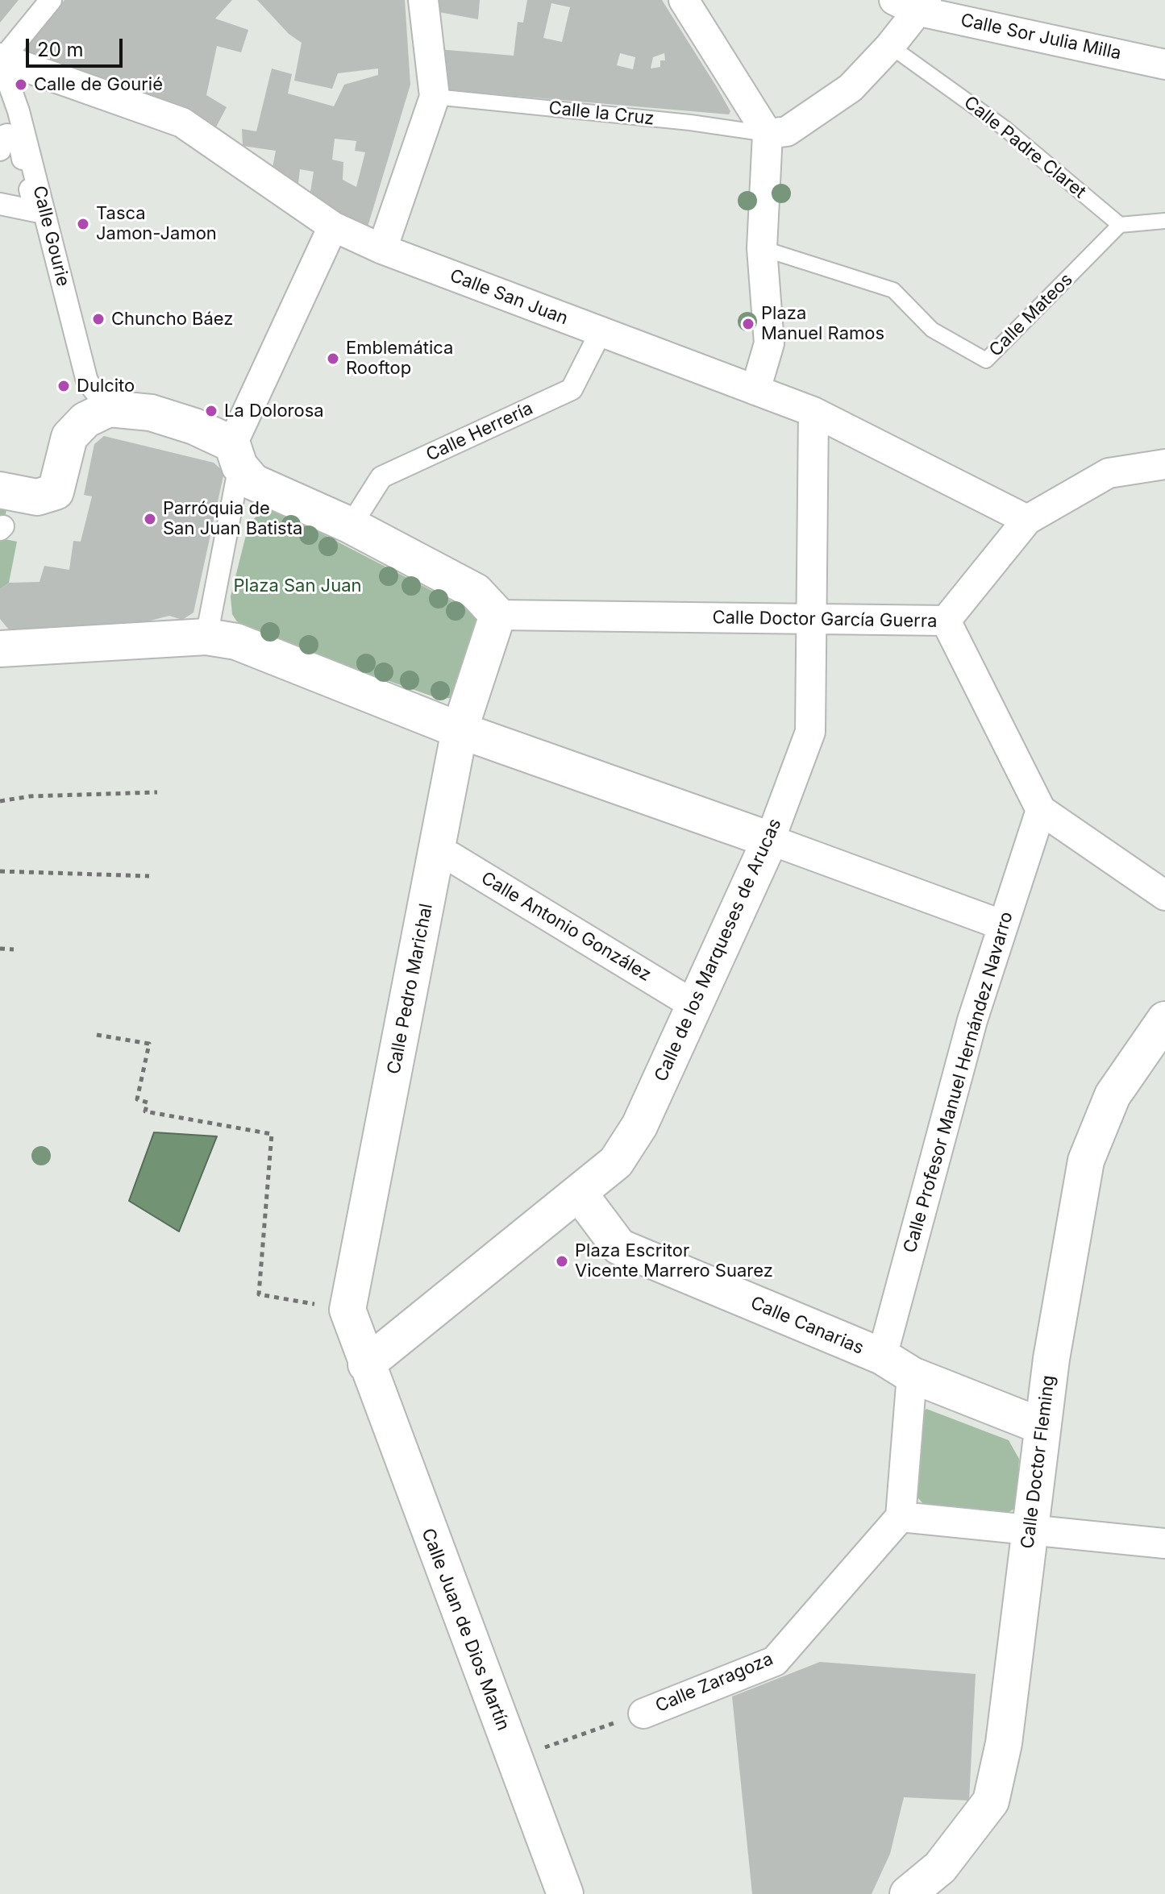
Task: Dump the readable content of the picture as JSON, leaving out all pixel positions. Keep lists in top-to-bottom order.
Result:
{
  "streets": {
    "street": [
      "Calle Sor Julia Milla",
      "Calle Gourie",
      "Calle San Juan",
      "Calle Herrería",
      "Calle Doctor García Guerra",
      "Calle Antonio González",
      "Calle de los Marqueses de Arucas",
      "Calle Pedro Marichal",
      "Calle Profesor Manuel Hernández Navarro",
      "Calle Canarias",
      "Calle Doctor Fleming",
      "Calle Juan de Dios Martín",
      "Calle Zaragoza"
    ],
    "lane": ["Calle la Cruz", "Calle Padre Claret", "Calle Mateos"]
  },
  "crossings": [
    ["Calle Padre Claret", "Calle Mateos"],
    ["Calle Gourie", "Calle San Juan"],
    ["Calle San Juan", "Calle Herrería"],
    ["Calle San Juan", "Calle de los Marqueses de Arucas"],
    ["Calle Doctor García Guerra", "Calle de los Marqueses de Arucas"],
    ["Calle Doctor García Guerra", "Calle Pedro Marichal"],
    ["Calle Doctor García Guerra", "Calle Profesor Manuel Hernández Navarro"],
    ["Calle Antonio González", "Calle de los Marqueses de Arucas"],
    ["Calle Antonio González", "Calle Pedro Marichal"],
    ["Calle de los Marqueses de Arucas", "Calle Pedro Marichal"],
    ["Calle de los Marqueses de Arucas", "Calle Canarias"],
    ["Calle de los Marqueses de Arucas", "Calle Juan de Dios Martín"],
    ["Calle Pedro Marichal", "Calle Juan de Dios Martín"],
    ["Calle Profesor Manuel Hernández Navarro", "Calle Canarias"],
    ["Calle Canarias", "Calle Doctor Fleming"],
    ["Calle Juan de Dios Martín", "Calle Zaragoza"]
  ],
  "parks": ["Plaza San Juan"],
  "places": [
    "Calle de Gourié",
    "Tasca Jamon-Jamon",
    "Chuncho Báez",
    "Plaza Manuel Ramos",
    "Emblemática Rooftop",
    "Dulcito",
    "La Dolorosa",
    "Parróquia de San Juan Batista",
    "Plaza Escritor Vicente Marrero Suarez"
  ],
  "scale_bar": "20 m"
}
